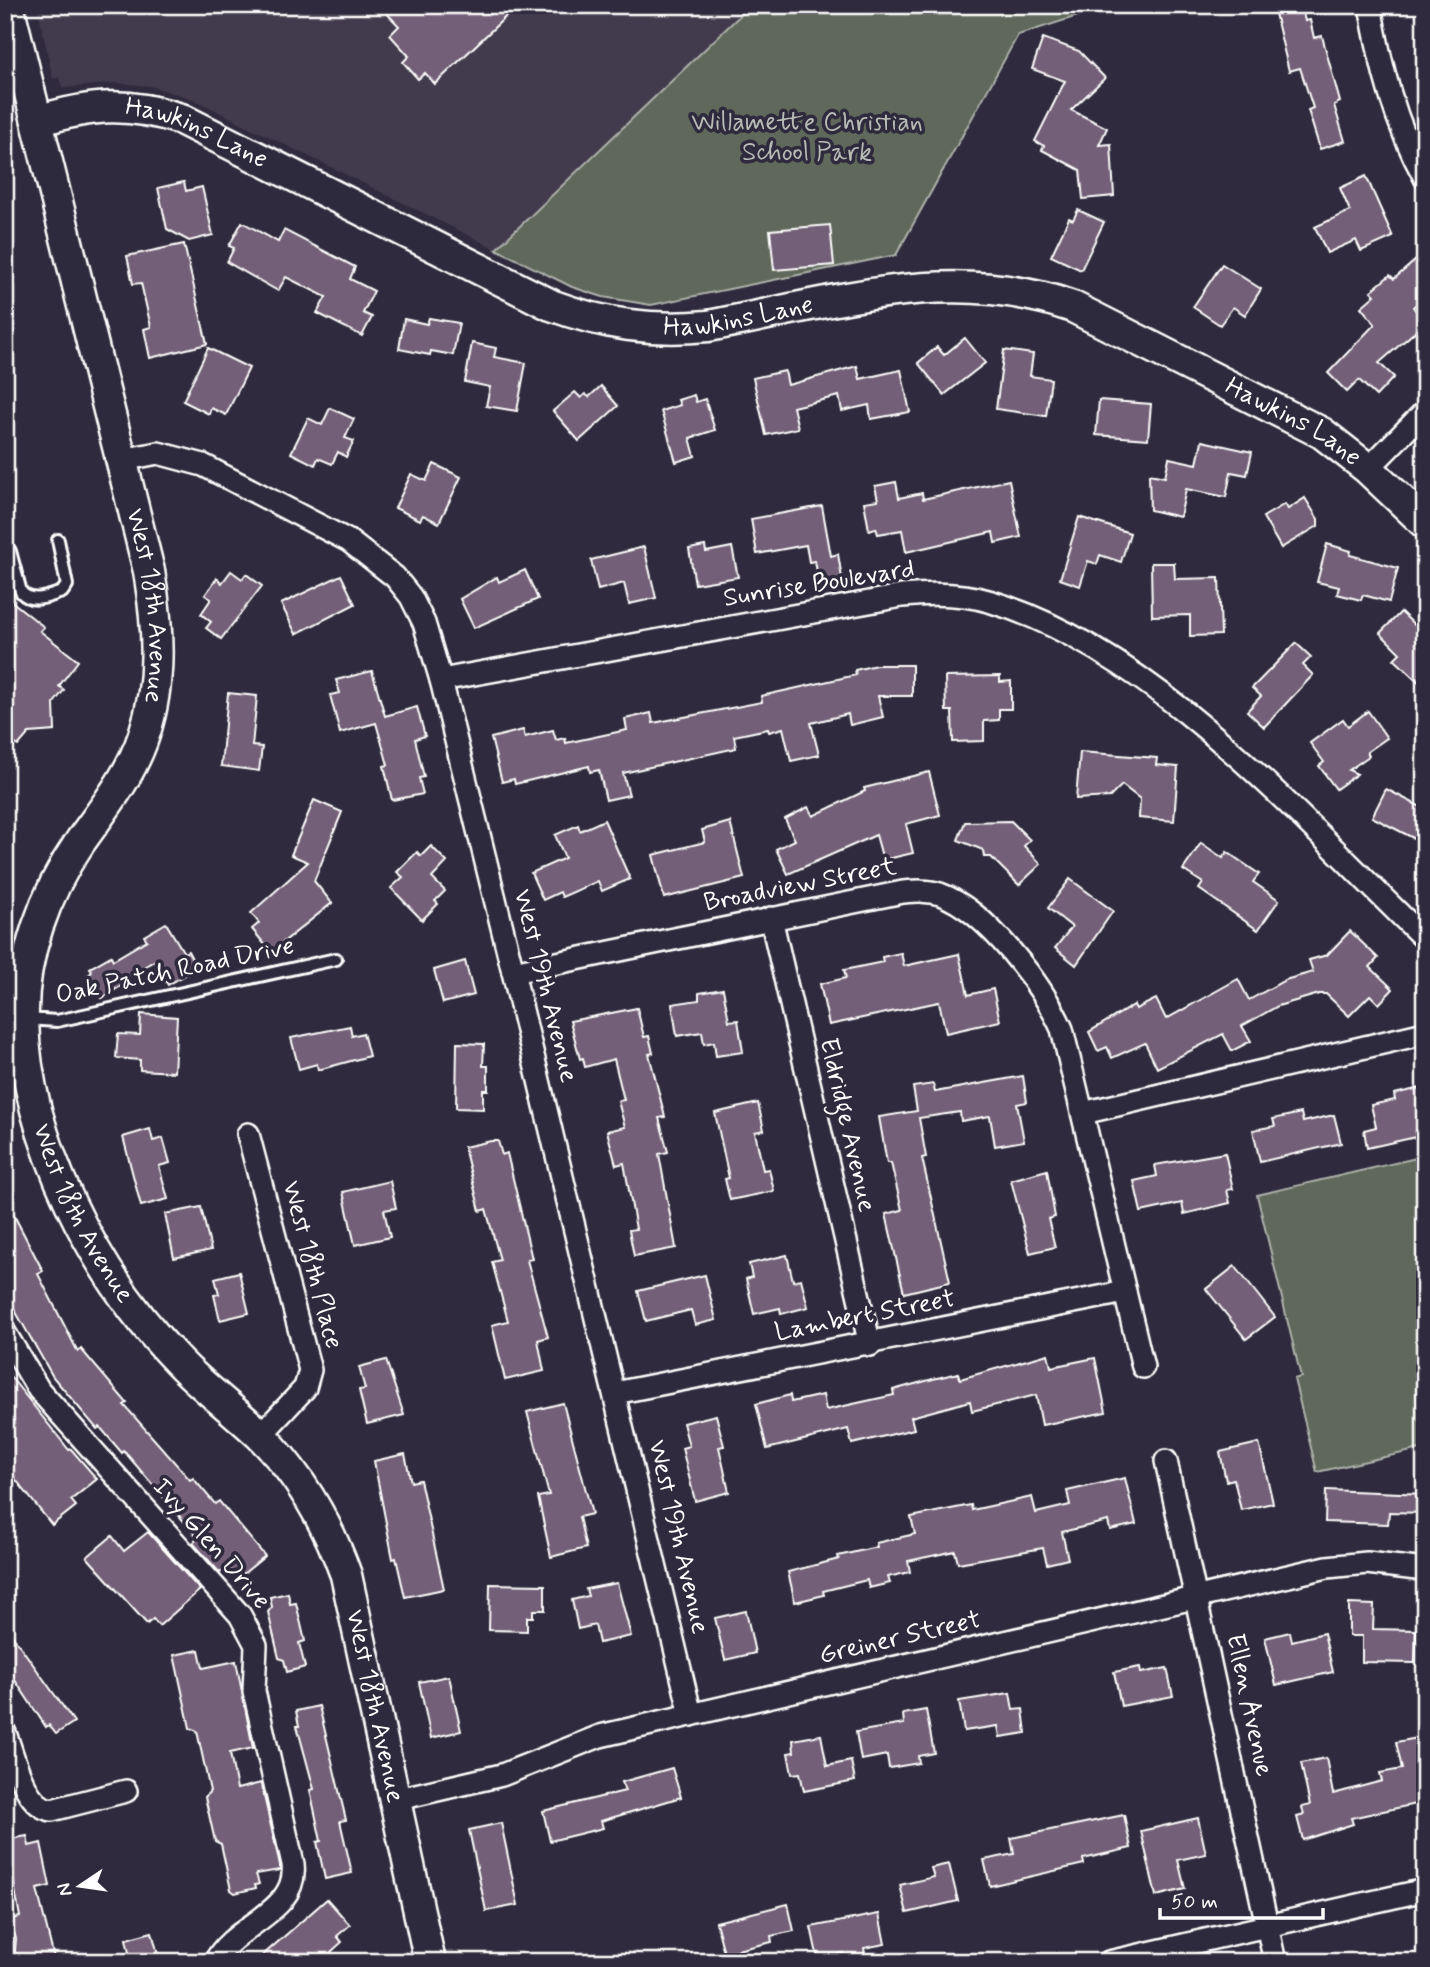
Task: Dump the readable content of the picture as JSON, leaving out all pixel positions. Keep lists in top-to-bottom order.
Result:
{
  "streets": {
    "main road": ["Hawkins Lane", "West 18th Avenue"],
    "street": [
      "Sunrise Boulevard",
      "Broadview Street",
      "West 19th Avenue",
      "Eldridge Avenue",
      "West 18th Place",
      "Lambert Street",
      "Ivy Glen Drive",
      "Greiner Street",
      "Ellen Avenue"
    ],
    "lane": ["Oak Patch Road Drive"]
  },
  "crossings": [
    ["Hawkins Lane", "West 18th Avenue"],
    ["Sunrise Boulevard", "West 19th Avenue"],
    ["West 18th Avenue", "Oak Patch Road Drive"],
    ["West 18th Avenue", "West 19th Avenue"],
    ["West 18th Avenue", "West 18th Place"],
    ["West 18th Avenue", "Greiner Street"],
    ["Broadview Street", "West 19th Avenue"],
    ["Broadview Street", "Eldridge Avenue"],
    ["West 19th Avenue", "Lambert Street"],
    ["West 19th Avenue", "Greiner Street"],
    ["Eldridge Avenue", "Lambert Street"],
    ["Greiner Street", "Ellen Avenue"]
  ],
  "parks": ["Willamette Christian School Park"],
  "scale_bar": "50 m",
  "north": "left"
}
